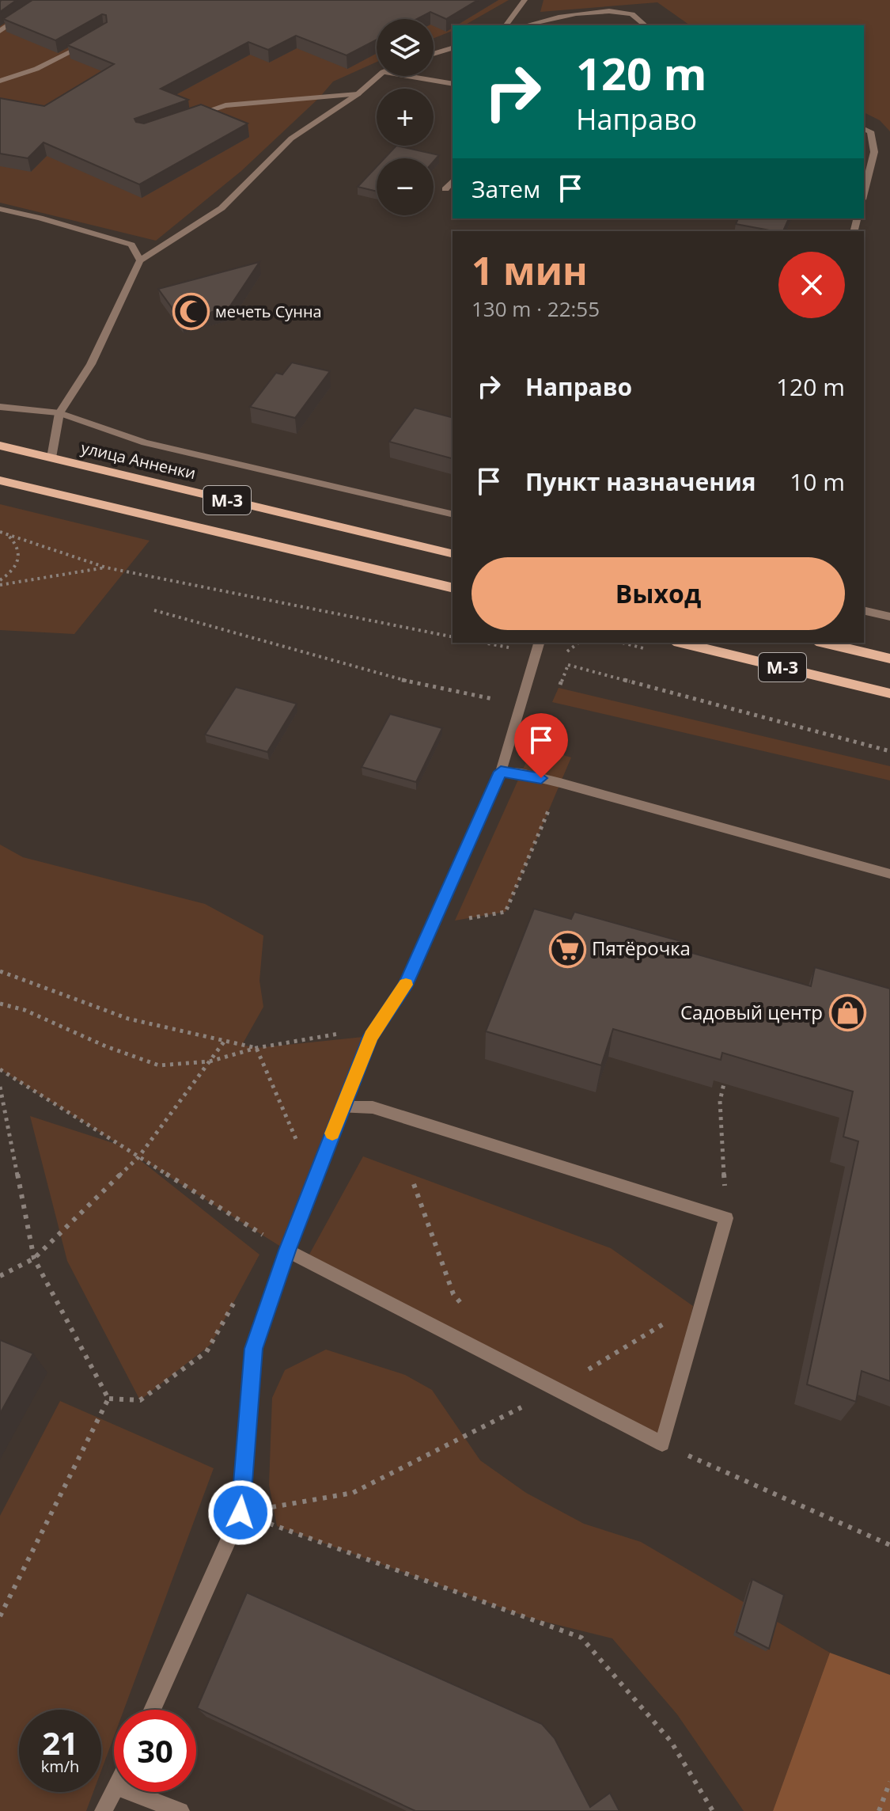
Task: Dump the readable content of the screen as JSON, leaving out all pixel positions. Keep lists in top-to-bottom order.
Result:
{
  "streets": {
    "main road": ["улица Анненки", "М-3"]
  },
  "places": {
    "mosque": ["мечеть Сунна"],
    "supermarket": ["Пятёрочка"],
    "shop": ["Садовый центр"]
  },
  "page": {
    "map_buttons": ["+", "−"],
    "turn": ["120 m", "Направо"],
    "then": "Затем",
    "heading": ["1 мин", "130 m · 22:55"],
    "list": [
      {
        "name": "Направо",
        "value": "120 m"
      },
      {
        "name": "Пункт назначения",
        "value": "10 m"
      }
    ],
    "buttons": "Выход",
    "speed": "21 km/h",
    "limit": "30"
  }
}
